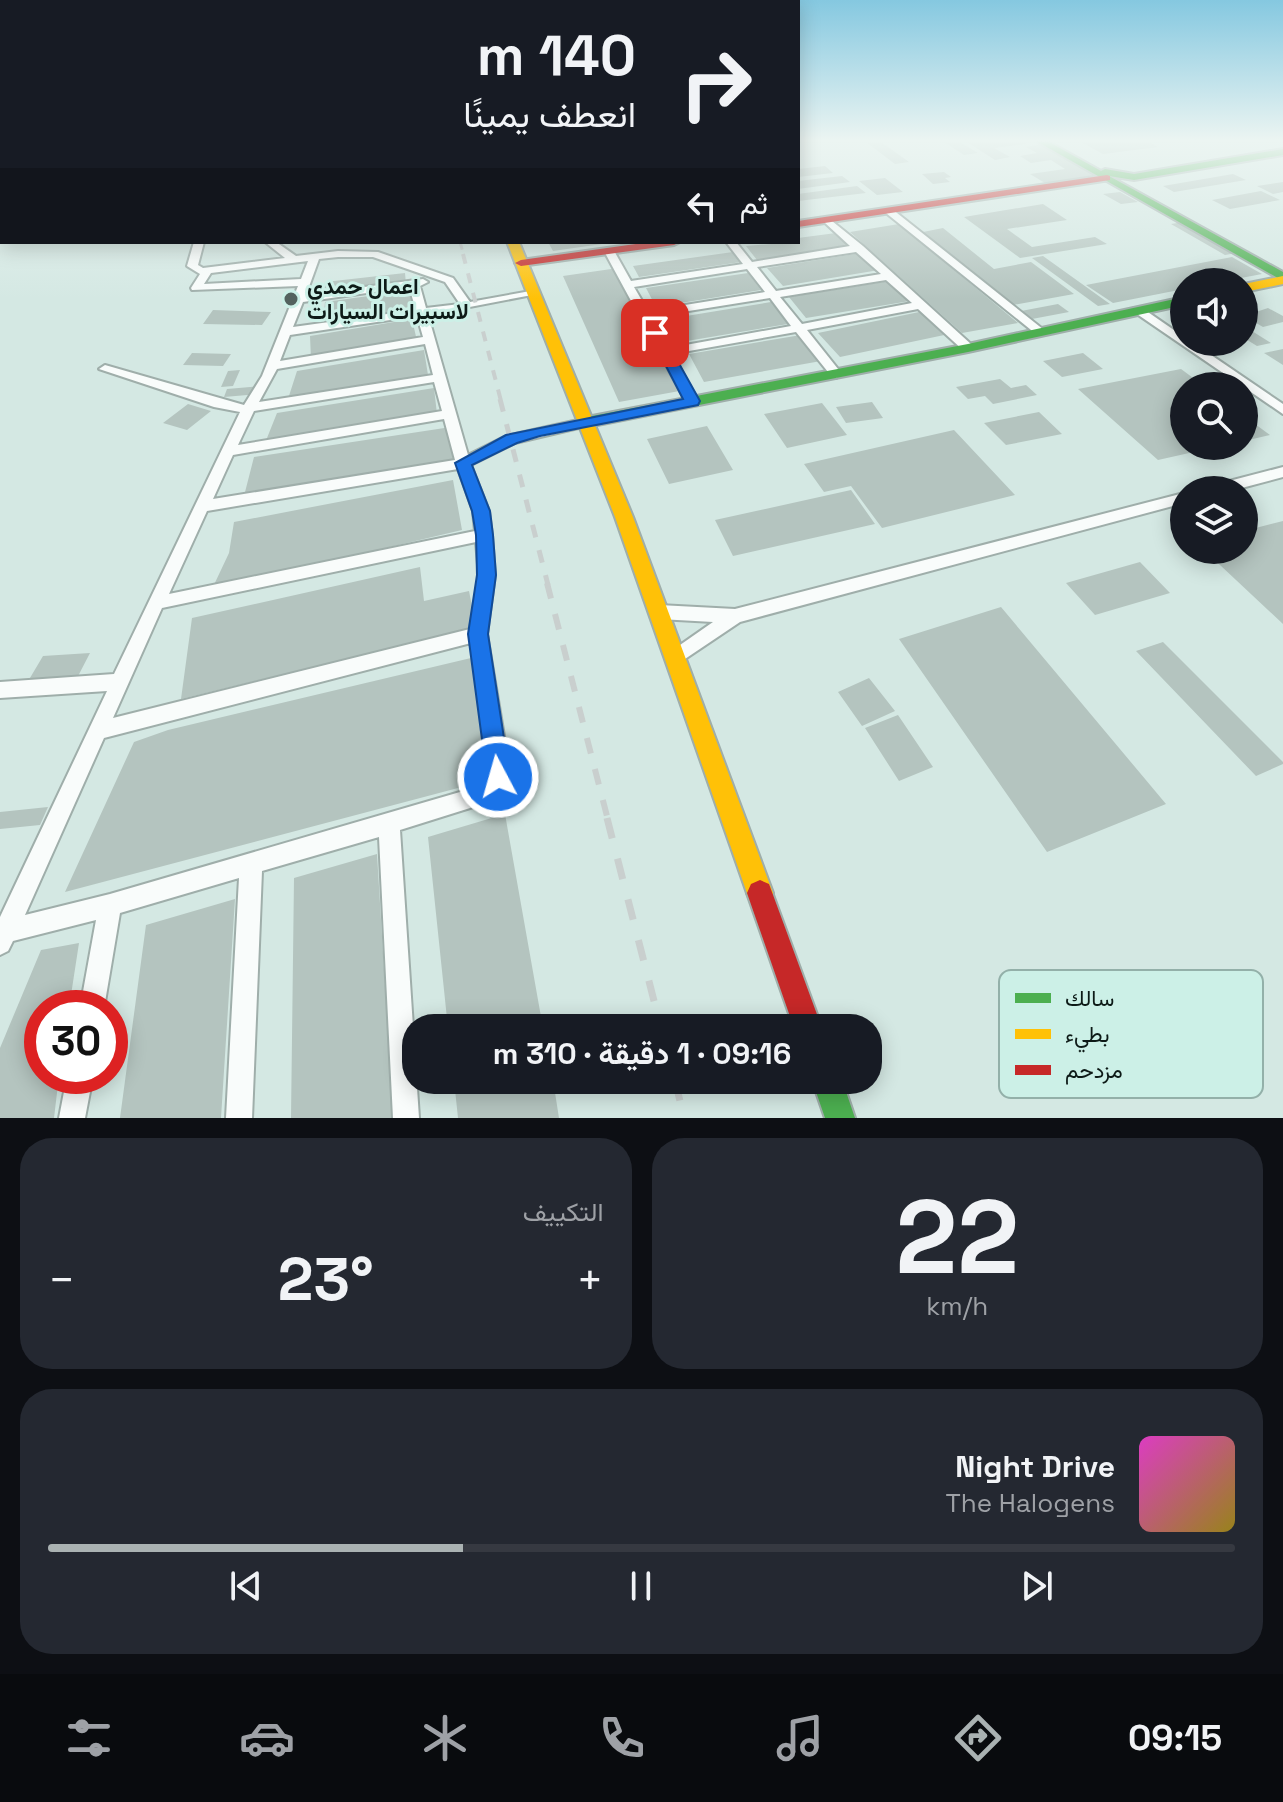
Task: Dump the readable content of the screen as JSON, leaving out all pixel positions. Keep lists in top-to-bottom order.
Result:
{
  "places": ["اعمال حمدي لاسبيرات السيارات"],
  "legend": ["سالك", "بطيء", "مزدحم"],
  "page": {
    "turn": ["140 m", "انعطف يمينًا"],
    "then": "ثم",
    "limit": "30",
    "trip": "09:16 · 1 دقيقة · 310 m",
    "tile": [
      ["22", "km/h"],
      "التكييف"
    ],
    "heat": ["−", "23°", "+"],
    "song": ["Night Drive", "The Halogens"],
    "tabs": "09:15"
  }
}
